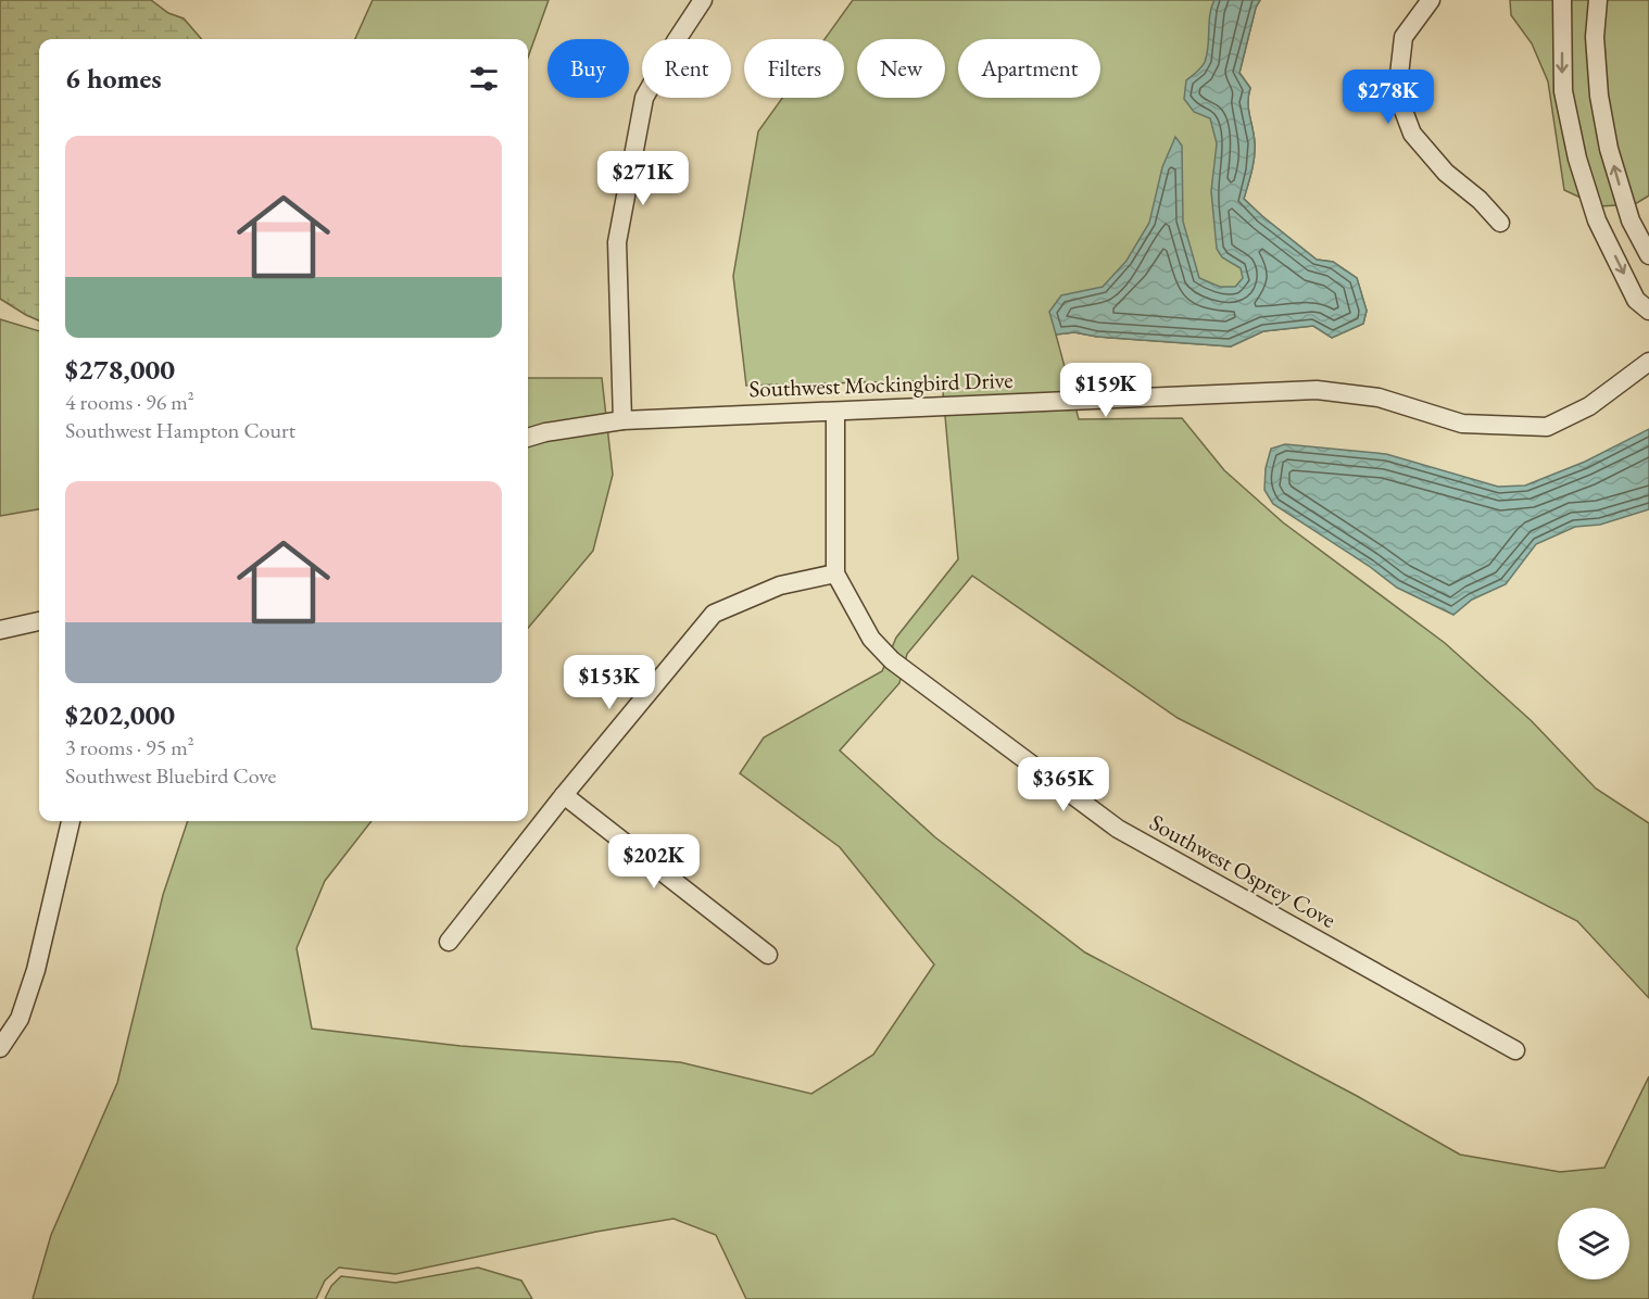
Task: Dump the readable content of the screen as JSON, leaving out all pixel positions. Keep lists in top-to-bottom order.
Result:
{
  "streets": {
    "street": ["Southwest Mockingbird Drive", "Southwest Osprey Cove"]
  },
  "crossings": [
    ["Southwest Mockingbird Drive", "Southwest Osprey Cove"]
  ],
  "page": {
    "chip": [
      "Buy",
      "Rent",
      "Filters",
      "New",
      "Apartment"
    ],
    "heading": "6 homes",
    "price": [
      "$278K",
      "$271K",
      "$159K",
      "$153K",
      "$365K",
      "$202K"
    ],
    "list": [
      {
        "name": "$278,000",
        "note": "4 rooms · 96 m² · Southwest Hampton Court"
      },
      {
        "name": "$202,000",
        "note": "3 rooms · 95 m² · Southwest Bluebird Cove"
      }
    ]
  }
}
